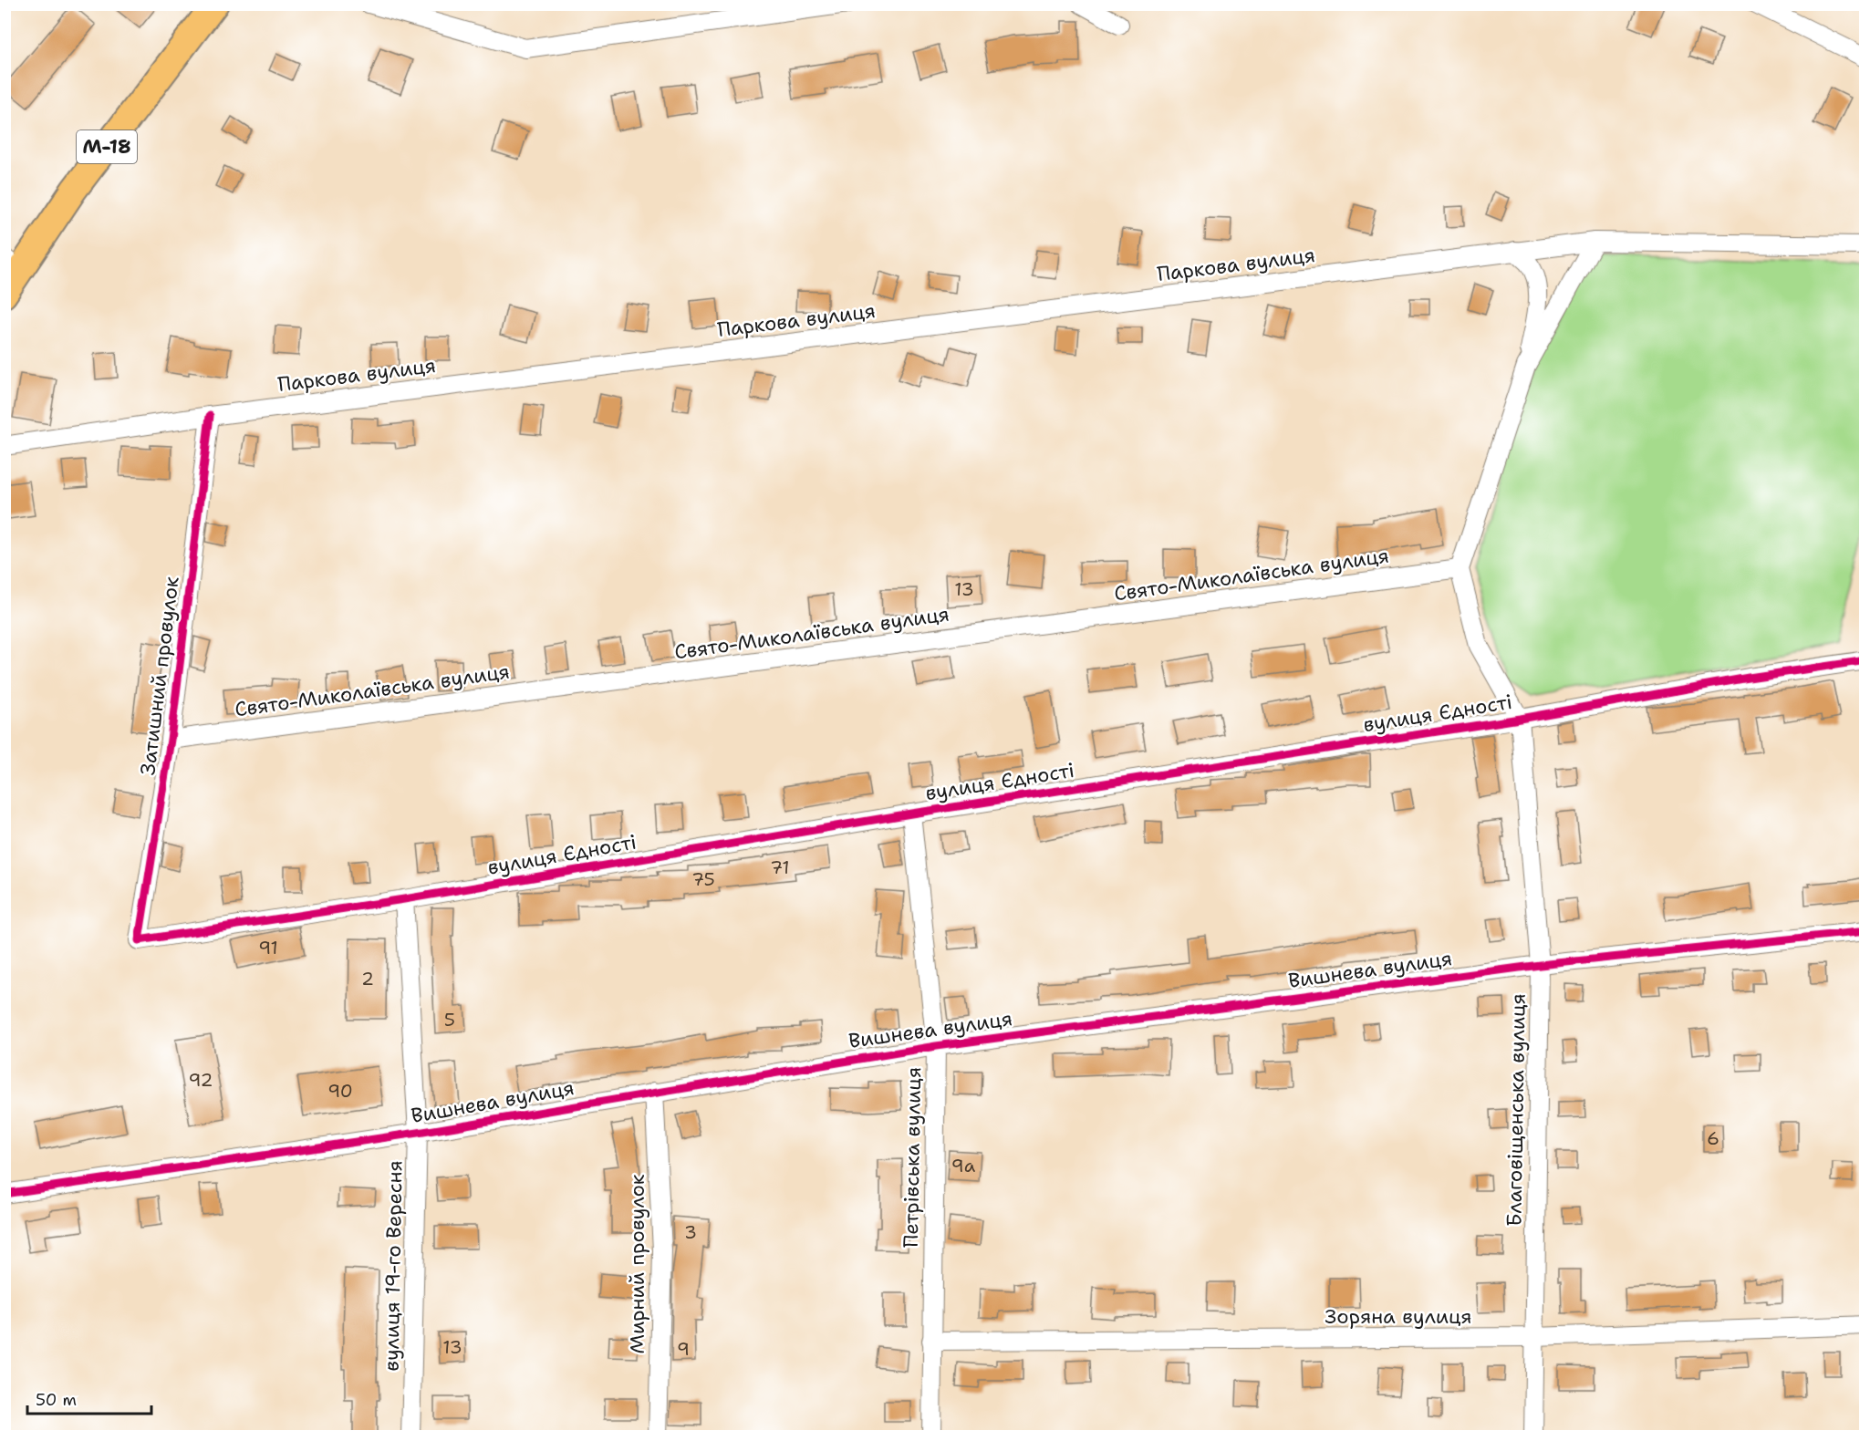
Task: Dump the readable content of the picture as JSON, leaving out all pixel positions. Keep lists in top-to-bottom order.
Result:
{
  "streets": {
    "highway": ["М-18"],
    "street": [
      "Паркова вулиця",
      "Свято-Миколаївська вулиця",
      "Затишний провулок",
      "вулиця Єдності",
      "Вишнева вулиця",
      "Благовіщенська вулиця",
      "Петрівська вулиця",
      "Мирний провулок",
      "вулиця 19-го Вересня",
      "Зоряна вулиця"
    ]
  },
  "crossings": [
    ["Паркова вулиця", "Затишний провулок"],
    ["Свято-Миколаївська вулиця", "Затишний провулок"],
    ["Затишний провулок", "вулиця Єдності"],
    ["вулиця Єдності", "Благовіщенська вулиця"],
    ["вулиця Єдності", "Петрівська вулиця"],
    ["вулиця Єдності", "вулиця 19-го Вересня"],
    ["Вишнева вулиця", "Благовіщенська вулиця"],
    ["Вишнева вулиця", "Петрівська вулиця"],
    ["Вишнева вулиця", "Мирний провулок"],
    ["Вишнева вулиця", "вулиця 19-го Вересня"],
    ["Благовіщенська вулиця", "Зоряна вулиця"],
    ["Петрівська вулиця", "Зоряна вулиця"]
  ],
  "house_numbers": [
    "13",
    "71",
    "75",
    "91",
    "2",
    "5",
    "92",
    "90",
    "6",
    "9а",
    "3",
    "13",
    "9"
  ],
  "scale_bar": "50 m"
}
